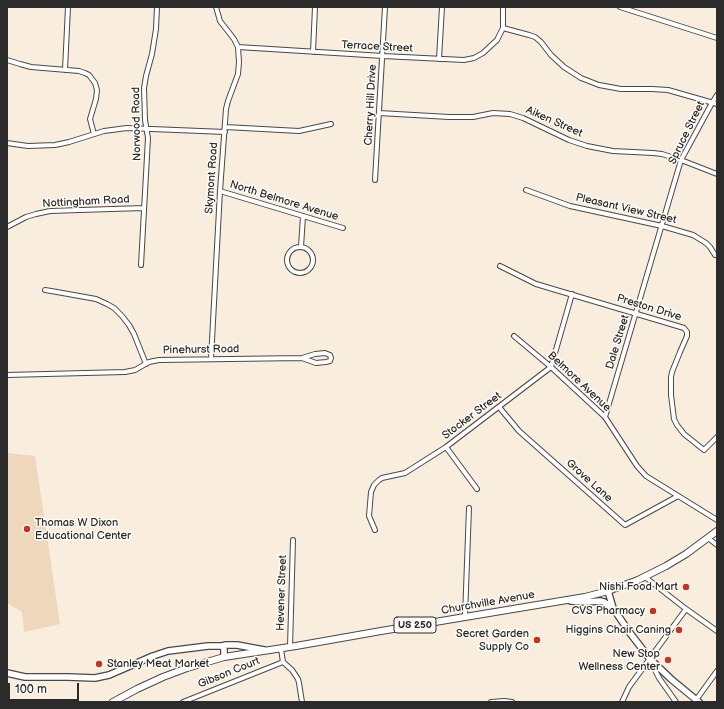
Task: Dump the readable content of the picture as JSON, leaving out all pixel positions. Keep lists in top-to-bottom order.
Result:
{
  "streets": {
    "main road": ["Churchville Avenue", "US 250"],
    "street": [
      "Terrace Street",
      "Cherry Hill Drive",
      "Aiken Street",
      "Norwood Road",
      "Spruce Street",
      "Skymont Road",
      "North Belmore Avenue",
      "Nottingham Road",
      "Pleasant View Street",
      "Preston Drive",
      "Dale Street",
      "Pinehurst Road",
      "Belmore Avenue",
      "Stocker Street",
      "Grove Lane",
      "Hevener Street",
      "Gibson Court"
    ]
  },
  "crossings": [
    ["Terrace Street", "Cherry Hill Drive"],
    ["Terrace Street", "Skymont Road"],
    ["Cherry Hill Drive", "Aiken Street"],
    ["Aiken Street", "Spruce Street"],
    ["Norwood Road", "Nottingham Road"],
    ["Spruce Street", "Pleasant View Street"],
    ["Spruce Street", "Dale Street"],
    ["Skymont Road", "North Belmore Avenue"],
    ["Skymont Road", "Pinehurst Road"],
    ["Pleasant View Street", "Dale Street"],
    ["Preston Drive", "Dale Street"],
    ["Dale Street", "Belmore Avenue"],
    ["Belmore Avenue", "Stocker Street"],
    ["Belmore Avenue", "Grove Lane"],
    ["Stocker Street", "Grove Lane"],
    ["Hevener Street", "Churchville Avenue"]
  ],
  "places": [
    "Thomas W Dixon Educational Center",
    "Nishi Food Mart",
    "CVS Pharmacy",
    "Higgins Chair Caning",
    "Secret Garden Supply Co",
    "New Stop Wellness Center",
    "Stanley Meat Market"
  ],
  "scale_bar": "100 m"
}
